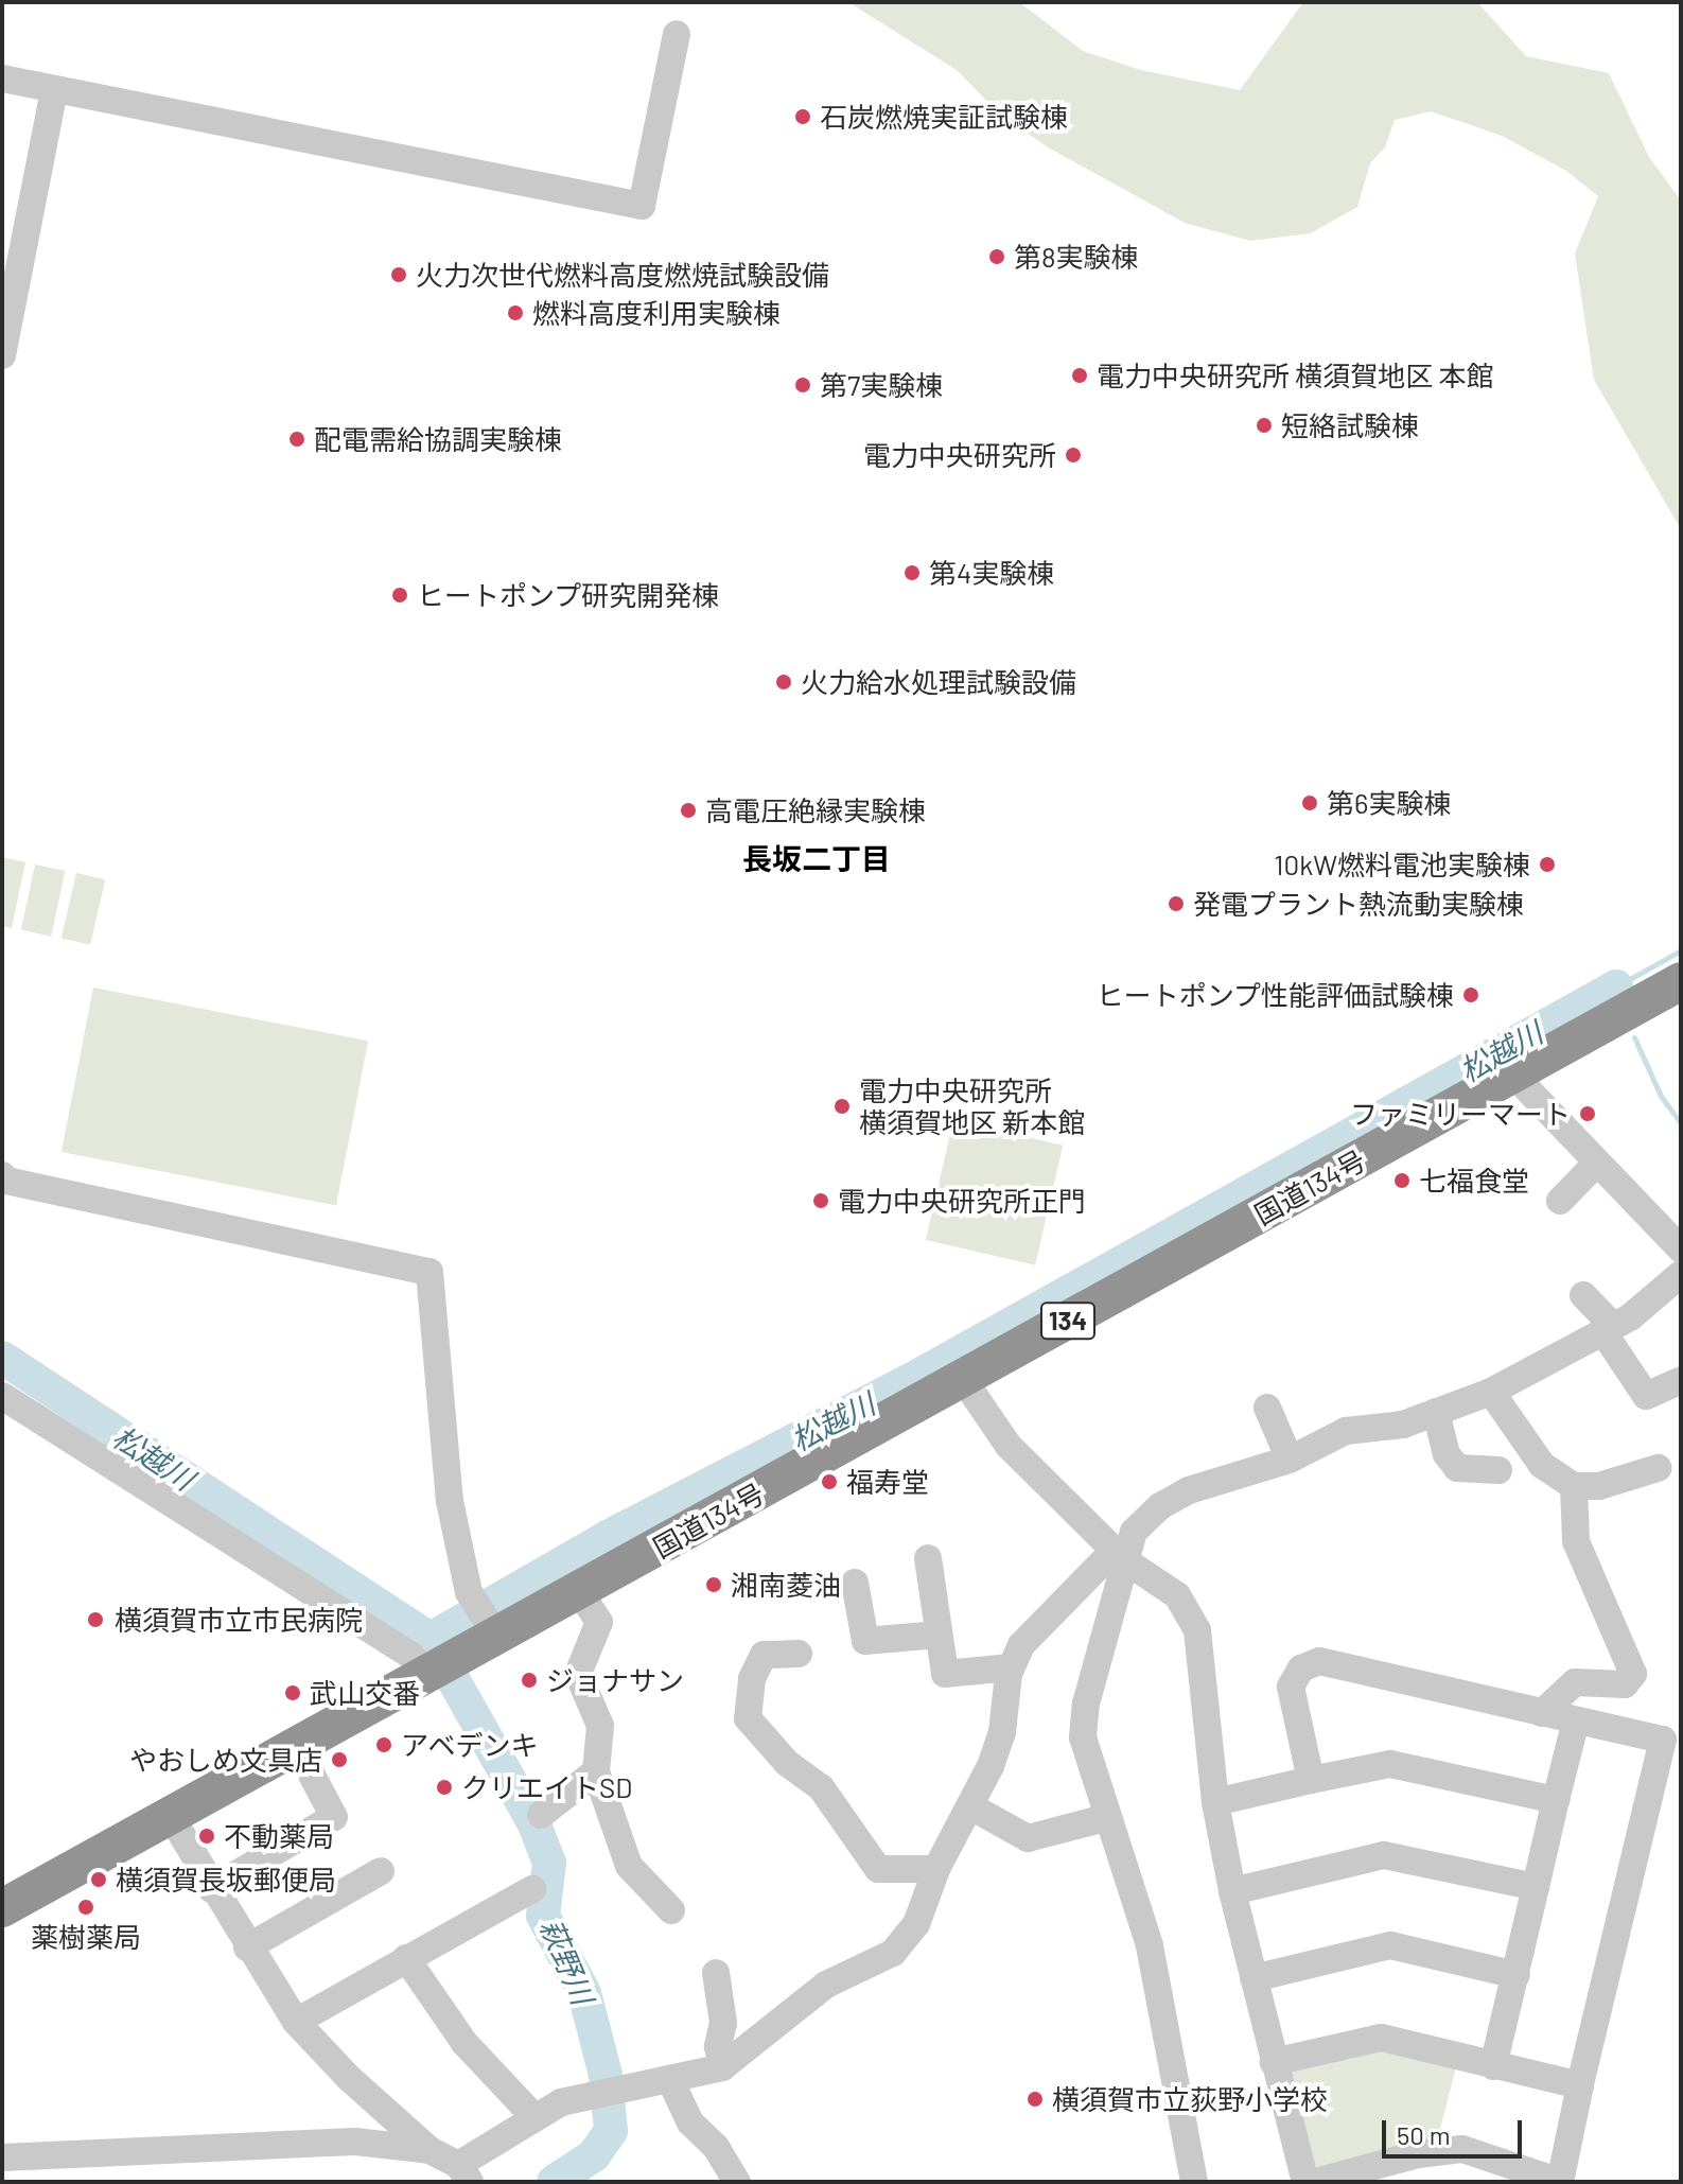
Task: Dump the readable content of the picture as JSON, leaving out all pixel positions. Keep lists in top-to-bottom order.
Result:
{
  "streets": {
    "highway": ["国道134号", "134"]
  },
  "districts": ["長坂二丁目"],
  "water": ["松越川", "萩野川"],
  "places": [
    "石炭燃焼実証試験棟",
    "第8実験棟",
    "火力次世代燃料高度燃焼試験設備",
    "燃料高度利用実験棟",
    "電力中央研究所 横須賀地区 本館",
    "第7実験棟",
    "短絡試験棟",
    "配電需給協調実験棟",
    "電力中央研究所",
    "第4実験棟",
    "ヒートポンプ研究開発棟",
    "火力給水処理試験設備",
    "第6実験棟",
    "高電圧絶縁実験棟",
    "10kW燃料電池実験棟",
    "発電プラント熱流動実験棟",
    "ヒートポンプ性能評価試験棟",
    "電力中央研究所 横須賀地区 新本館",
    "ファミリーマート",
    "七福食堂",
    "電力中央研究所正門",
    "福寿堂",
    "湘南菱油",
    "横須賀市立市民病院",
    "ジョナサン",
    "武山交番",
    "アベデンキ",
    "やおしめ文具店",
    "クリエイトSD",
    "不動薬局",
    "横須賀長坂郵便局",
    "薬樹薬局",
    "横須賀市立荻野小学校"
  ],
  "scale_bar": "50 m"
}
